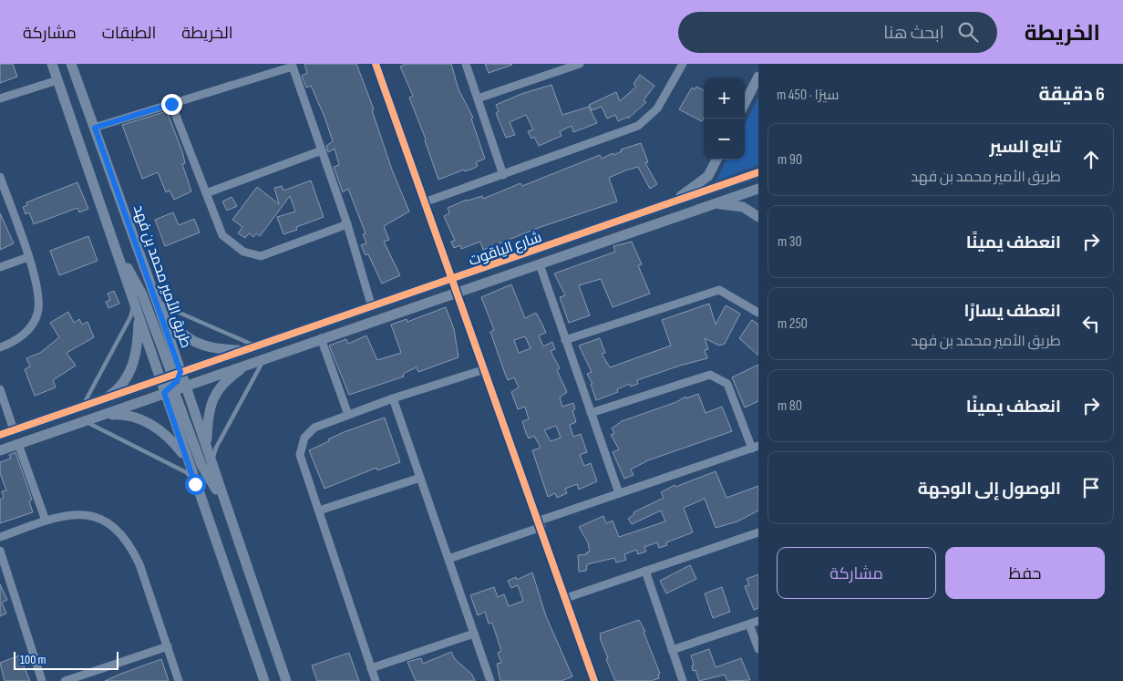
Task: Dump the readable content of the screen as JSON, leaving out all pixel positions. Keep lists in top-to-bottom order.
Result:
{
  "streets": {
    "street": ["شارع الياقوت", "طريق الأمير محمد بن فهد"]
  },
  "crossings": [
    ["شارع الياقوت", "طريق الأمير محمد بن فهد"]
  ],
  "scale_bar": "100 m",
  "page": {
    "header": "الخريطة",
    "search": "ابحث هنا",
    "nav": ["الخريطة", "الطبقات", "مشاركة"],
    "heading": ["6 دقيقة", "سيرًا · 450 m"],
    "map_buttons": ["+", "−"],
    "list": [
      ["تابع السير", "طريق الأمير محمد بن فهد", "90 m"],
      ["انعطف يمينًا", "30 m"],
      ["انعطف يسارًا", "طريق الأمير محمد بن فهد", "250 m"],
      ["انعطف يمينًا", "80 m"],
      "الوصول إلى الوجهة"
    ],
    "buttons": ["حفظ", "مشاركة"],
    "scale": "100 m"
  }
}
